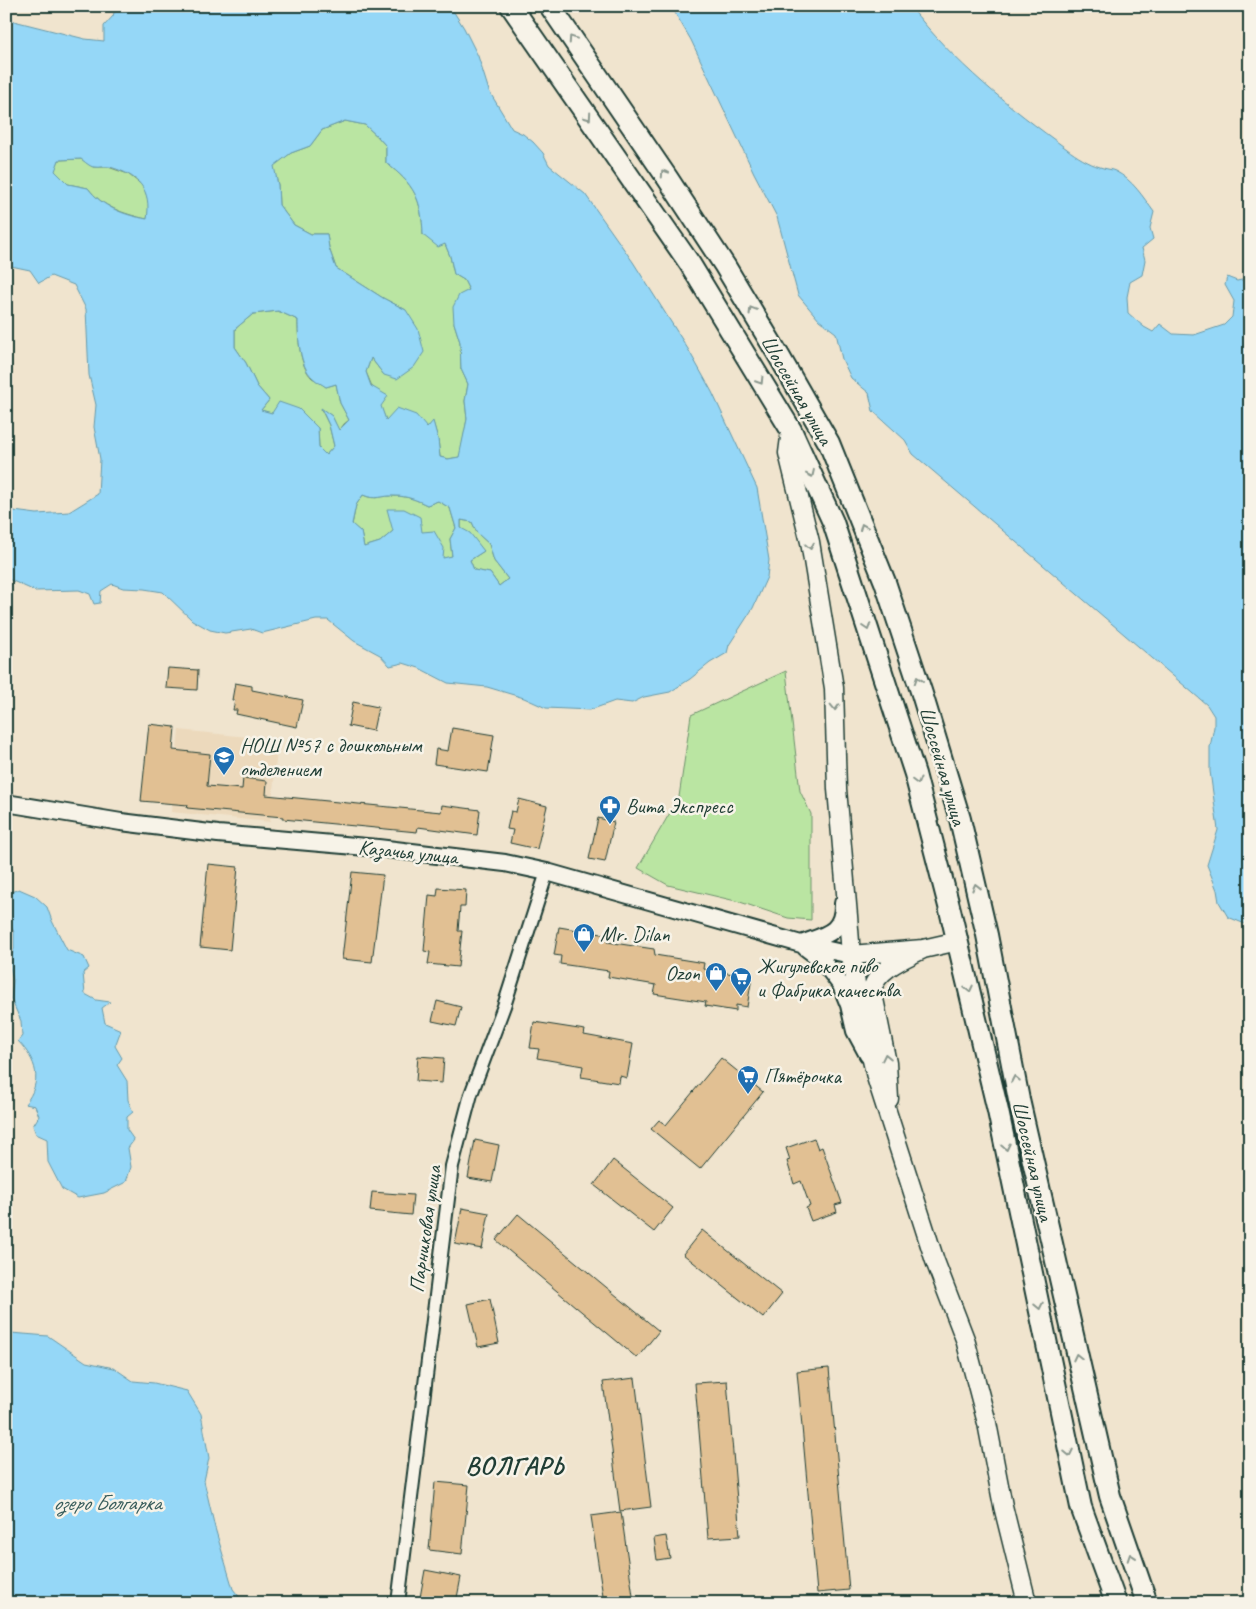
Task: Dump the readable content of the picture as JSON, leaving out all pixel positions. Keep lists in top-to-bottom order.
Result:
{
  "streets": {
    "main road": ["Шоссейная улица", "Казачья улица"],
    "street": ["Парниковая улица"]
  },
  "crossings": [
    ["Шоссейная улица", "Казачья улица"],
    ["Казачья улица", "Парниковая улица"]
  ],
  "districts": ["ВОЛГАРЬ"],
  "water": ["озеро Болгарка"],
  "places": {
    "school or university": ["НОШ №57 с дошкольным отделением"],
    "pharmacy": ["Вита Экспресс"],
    "shop": ["Mr. Dilan", "Ozon"],
    "supermarket": ["Жигулевское пиво и Фабрика качества", "Пятёрочка"]
  }
}
